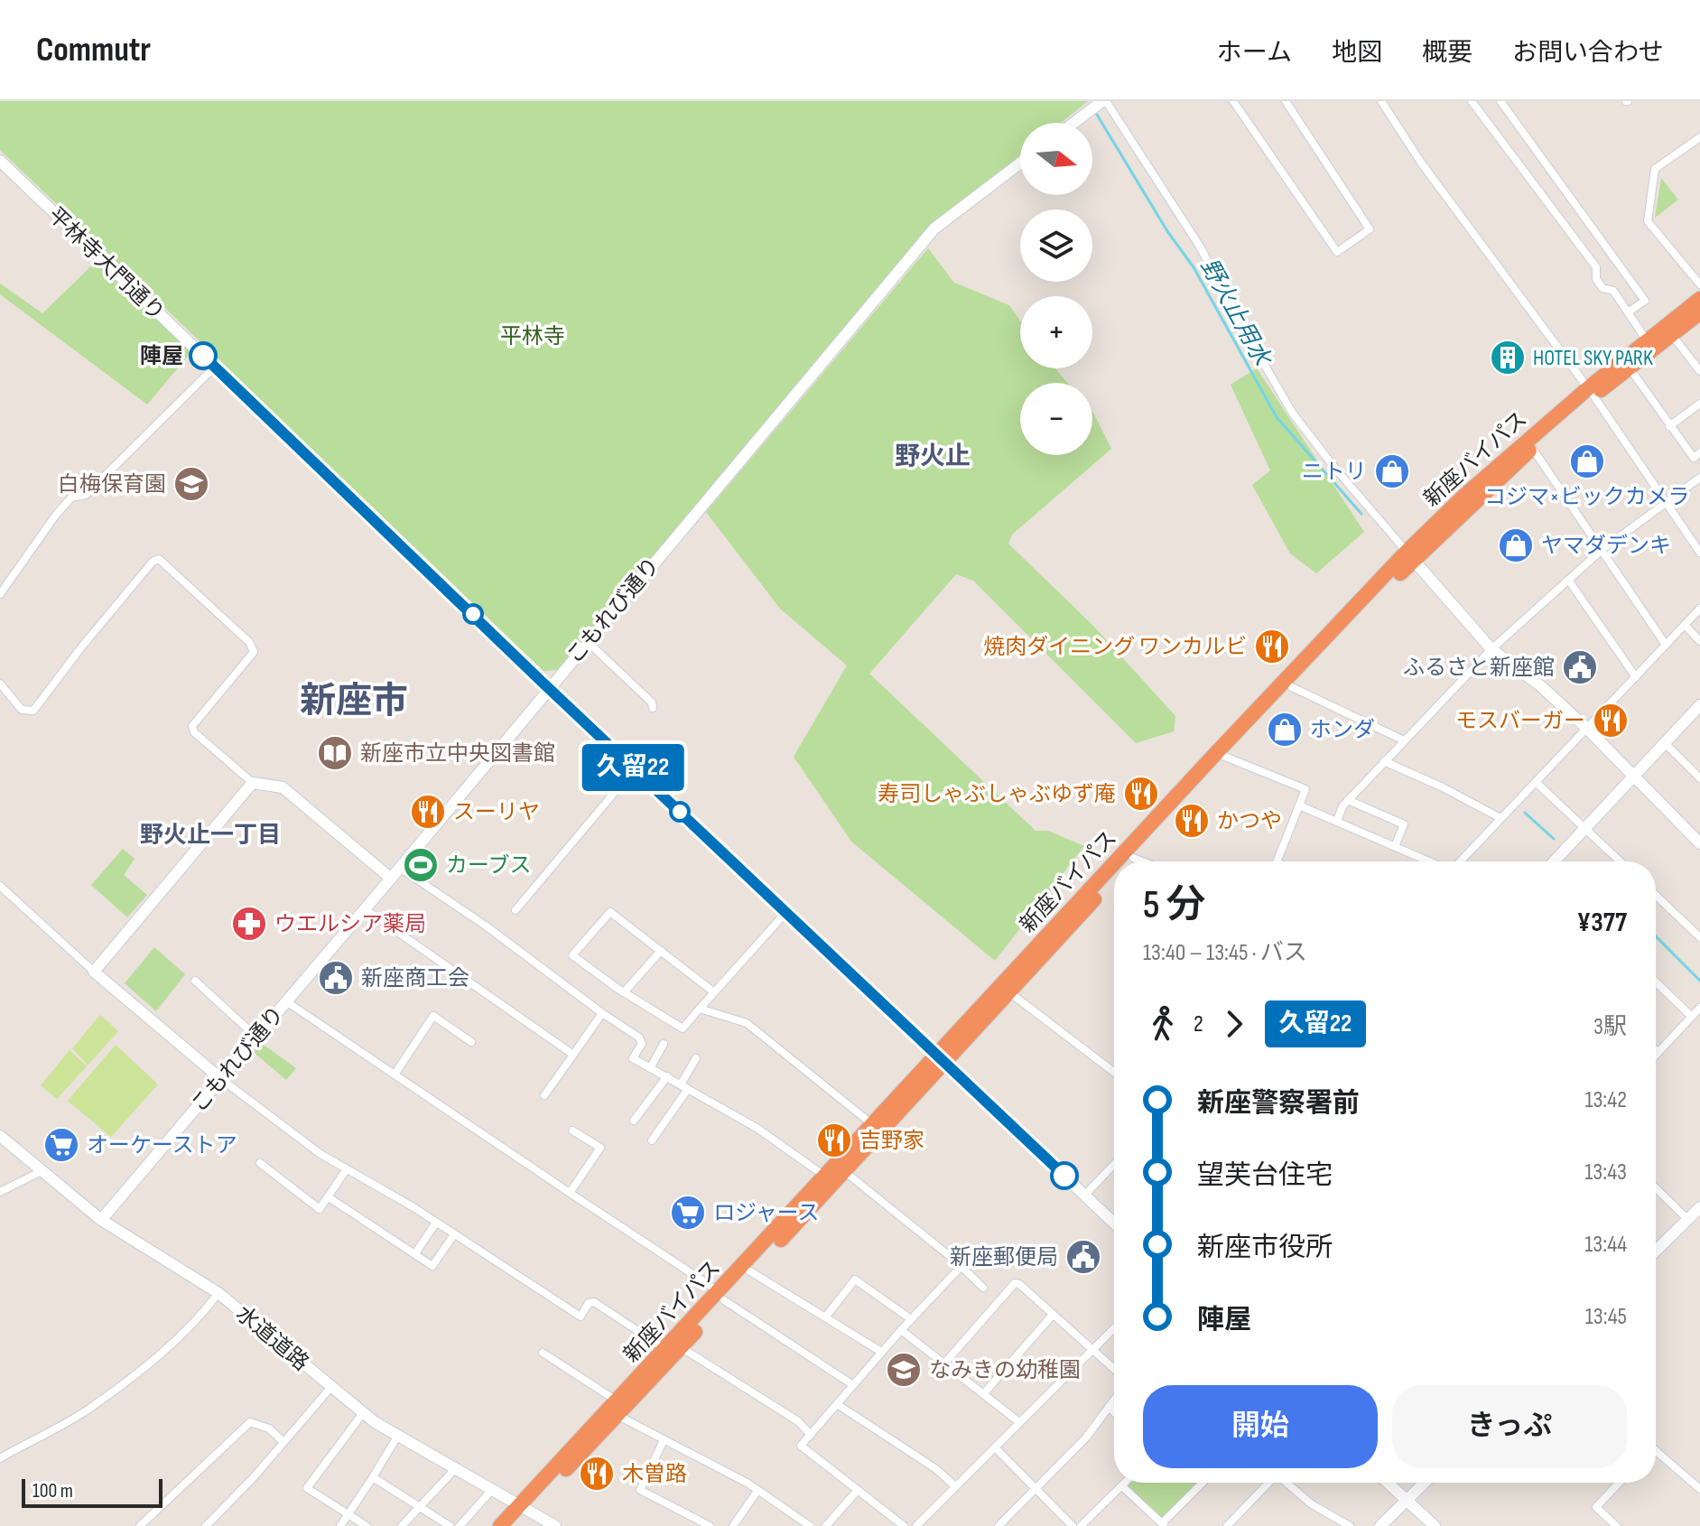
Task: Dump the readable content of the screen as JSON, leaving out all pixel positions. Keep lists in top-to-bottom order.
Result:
{
  "streets": {
    "highway": ["新座バイパス"],
    "street": ["平林寺大門通り", "こもれび通り", "水道道路"]
  },
  "crossings": [
    ["平林寺大門通り", "新座バイパス"],
    ["平林寺大門通り", "こもれび通り"],
    ["新座バイパス", "水道道路"],
    ["こもれび通り", "水道道路"]
  ],
  "districts": ["野火止", "新座市", "野火止一丁目"],
  "water": ["野火止用水"],
  "parks": ["平林寺"],
  "places": {
    "other": ["陣屋"],
    "building": ["HOTEL SKY PARK"],
    "shop": [
      "コジマ×ビックカメラ",
      "ニトリ",
      "ヤマダデンキ",
      "ホンダ"
    ],
    "school or university": ["白梅保育園", "なみきの幼稚園"],
    "restaurant": [
      "焼肉ダイニング ワンカルビ",
      "モスバーガー",
      "寿司しゃぶしゃぶゆず庵",
      "スーリヤ",
      "かつや",
      "吉野家",
      "木曽路"
    ],
    "public building": ["ふるさと新座館", "新座商工会", "新座郵便局"],
    "library": ["新座市立中央図書館"],
    "sports": ["カーブス"],
    "pharmacy": ["ウエルシア薬局"],
    "supermarket": ["オーケーストア", "ロジャース"]
  },
  "lines": ["bus line 久留22"],
  "scale_bar": "100 m",
  "north": "right",
  "page": {
    "header": "Commutr",
    "nav": [
      "ホーム",
      "地図",
      "概要",
      "お問い合わせ"
    ],
    "on_map": "久留22",
    "map_buttons": ["+", "−"],
    "heading": ["5 分", "13:40 – 13:45 · バス", "¥377"],
    "legs": ["2", "久留22", "3駅"],
    "list": [
      {
        "name": "新座警察署前",
        "value": "13:42"
      },
      {
        "name": "望芙台住宅",
        "value": "13:43"
      },
      {
        "name": "新座市役所",
        "value": "13:44"
      },
      {
        "name": "陣屋",
        "value": "13:45"
      }
    ],
    "buttons": ["開始", "きっぷ"],
    "scale": "100 m"
  }
}
